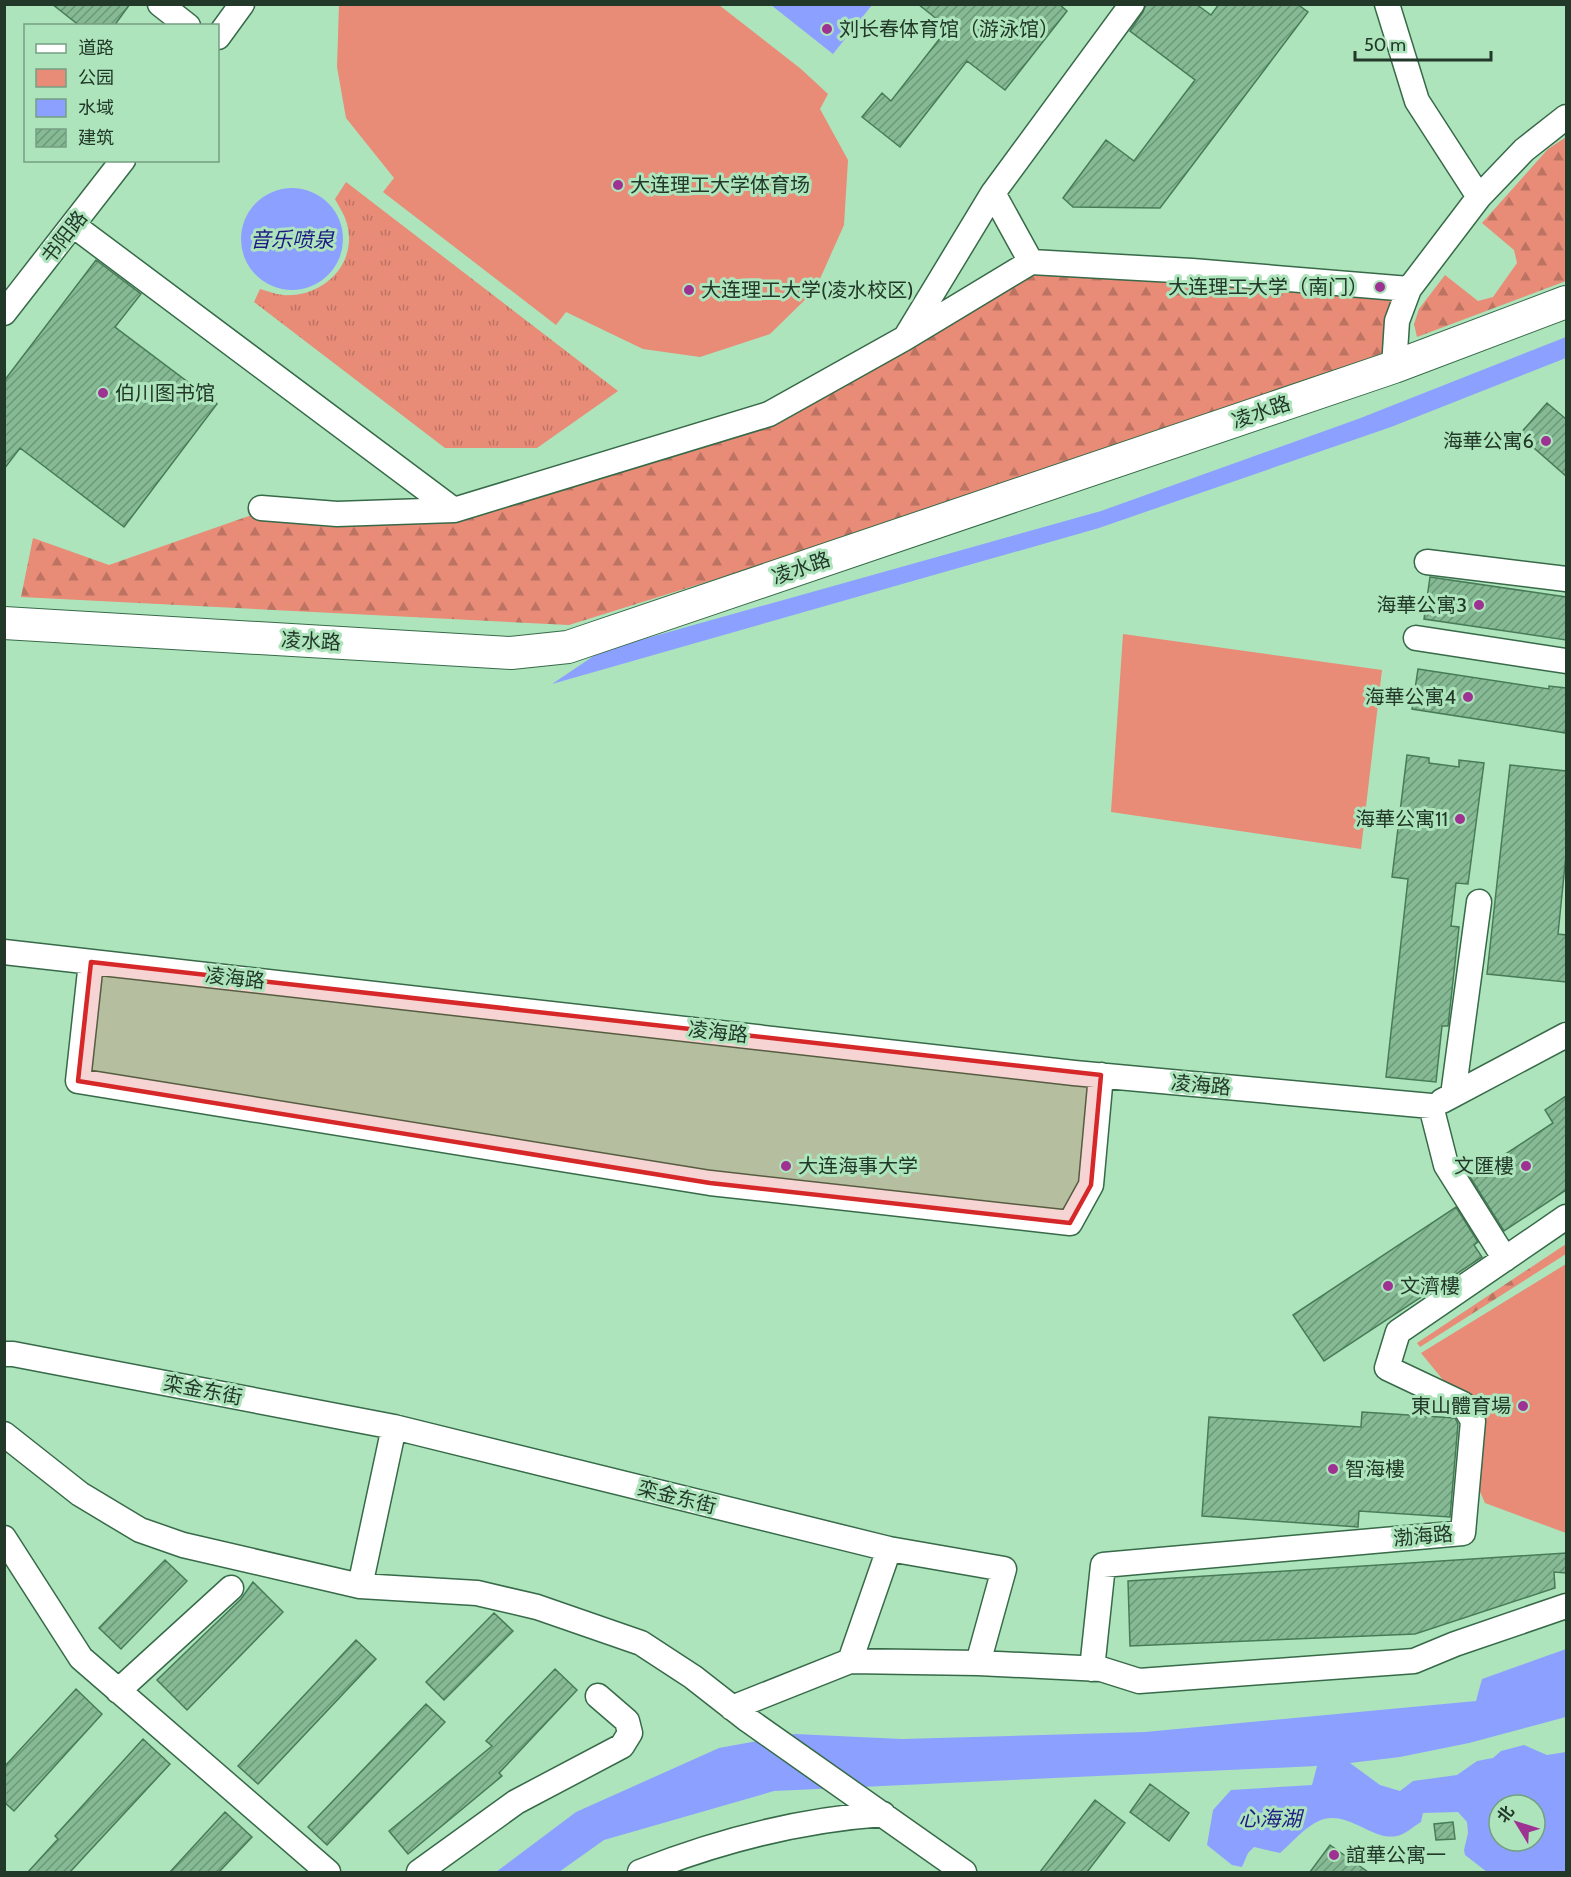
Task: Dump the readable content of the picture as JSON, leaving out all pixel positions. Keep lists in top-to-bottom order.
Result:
{
  "streets": {
    "main road": ["凌水路"],
    "street": [
      "书阳路",
      "凌海路",
      "栾金东街",
      "渤海路"
    ]
  },
  "water": ["音乐喷泉", "心海湖"],
  "places": [
    "刘长春体育馆（游泳馆）",
    "大连理工大学体育场",
    "大连理工大学（南门）",
    "大连理工大学(凌水校区)",
    "伯川图书馆",
    "海華公寓6",
    "海華公寓3",
    "海華公寓4",
    "海華公寓11",
    "大连海事大学",
    "文匯樓",
    "文濟樓",
    "東山體育場",
    "智海樓",
    "誼華公寓一"
  ],
  "legend": [
    "道路",
    "公园",
    "水域",
    "建筑"
  ],
  "scale_bar": "50 m",
  "north": "top left"
}
